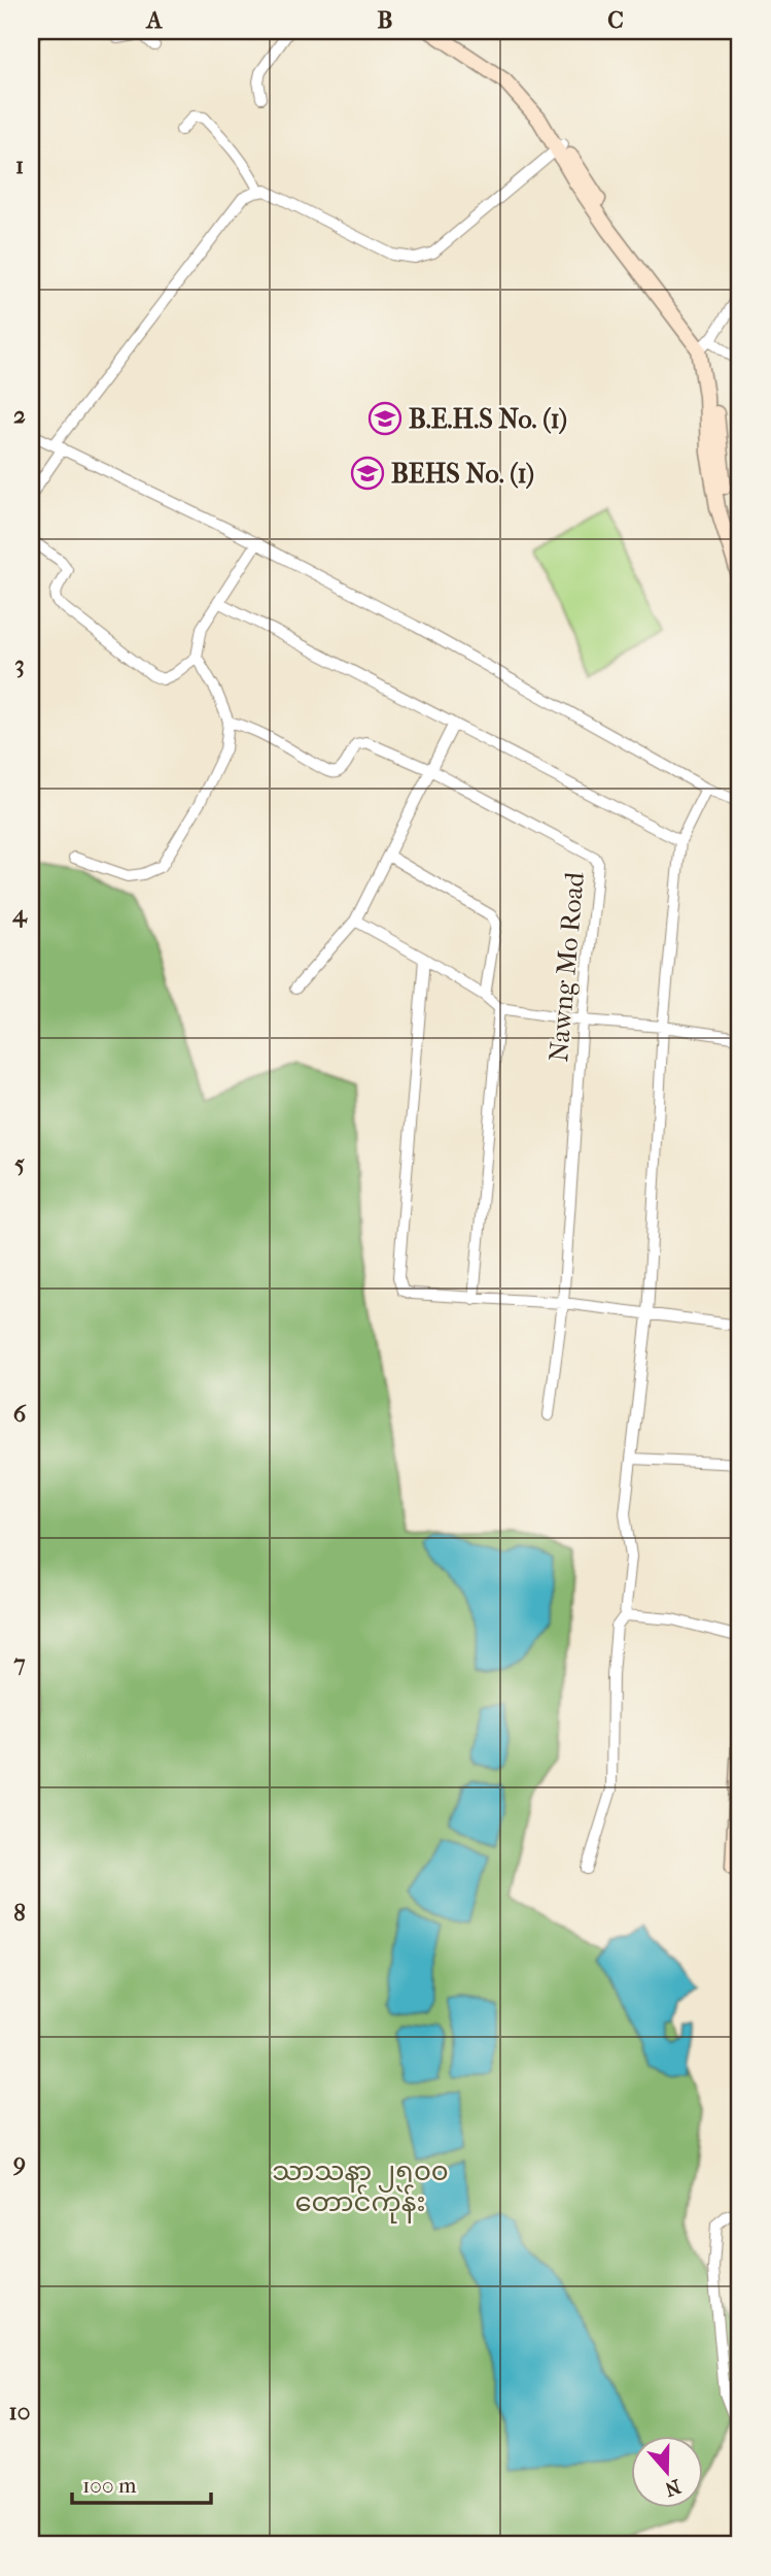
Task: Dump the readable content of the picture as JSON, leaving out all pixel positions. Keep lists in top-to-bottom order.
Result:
{
  "streets": {
    "street": ["Nawng Mo Road"]
  },
  "parks": ["သာသနာ ၂၅၀၀ တောင်ကုန်း"],
  "places": {
    "school or university": ["B.E.H.S No. (1)", "BEHS No. (1)"]
  },
  "scale_bar": "100 m",
  "north": "bottom",
  "grid": {
    "columns": ["A", "B", "C"],
    "rows": [
      "1",
      "2",
      "3",
      "4",
      "5",
      "6",
      "7",
      "8",
      "9",
      "10"
    ]
  }
}
